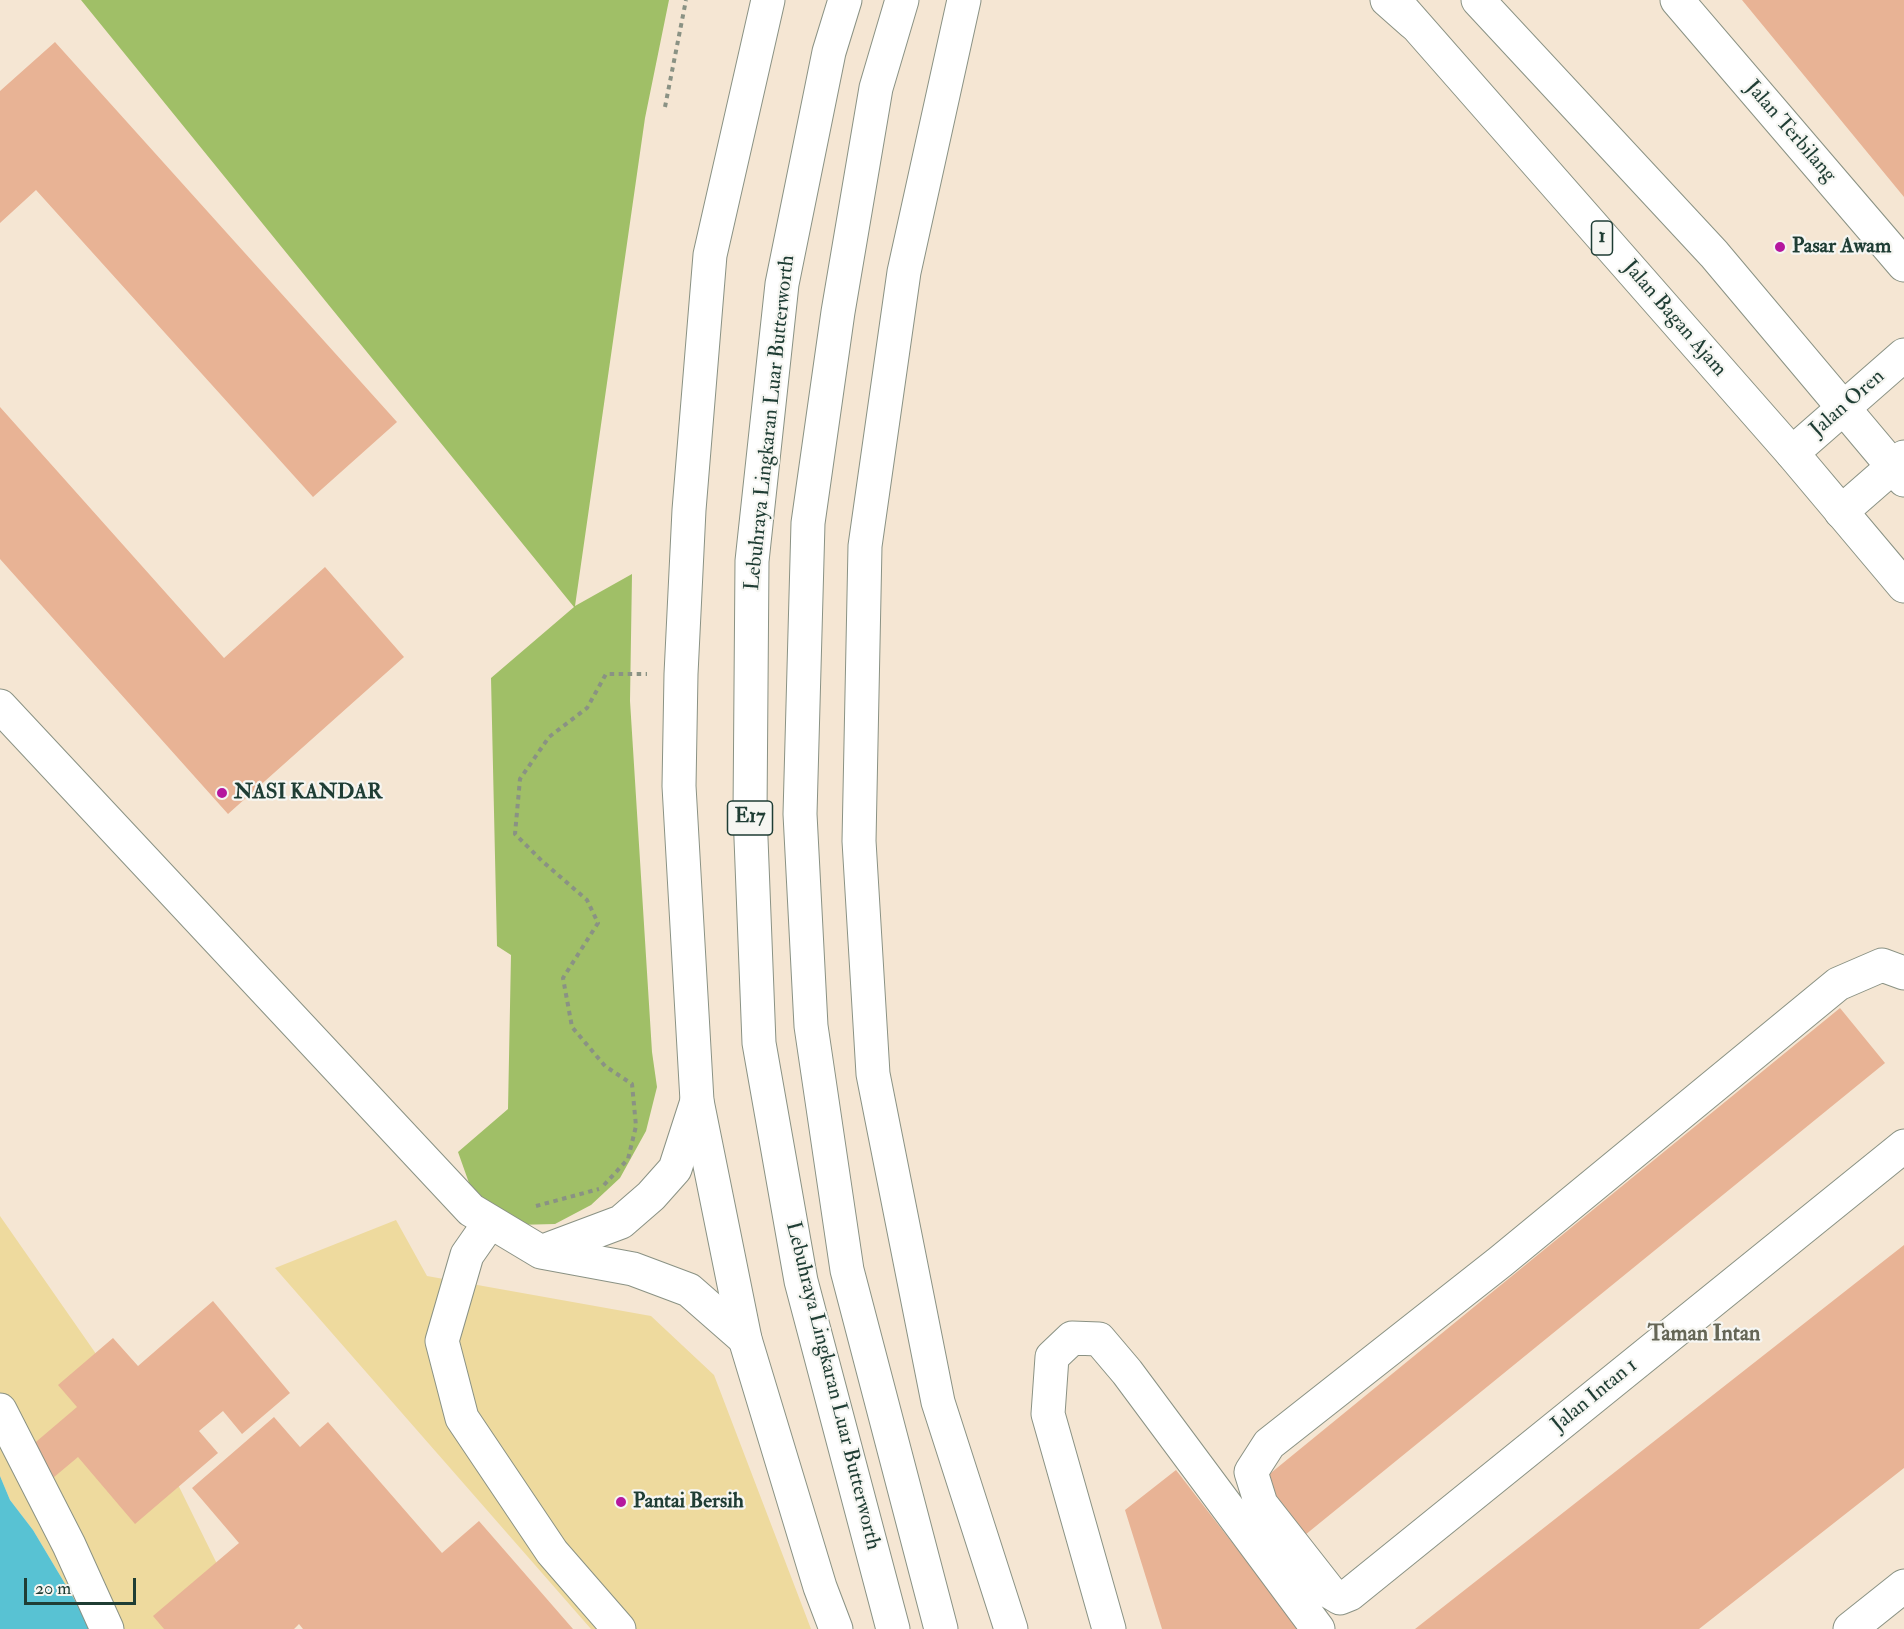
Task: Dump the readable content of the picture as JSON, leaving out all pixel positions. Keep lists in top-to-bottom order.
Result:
{
  "streets": {
    "main road": [
      "Jalan Terbilang",
      "1",
      "Jalan Bagan Ajam",
      "Jalan Oren",
      "Lebuhraya Lingkaran Luar Butterworth",
      "E17",
      "Jalan Intan 1"
    ]
  },
  "crossings": [
    ["Jalan Bagan Ajam", "Jalan Oren"]
  ],
  "districts": ["Taman Intan"],
  "places": ["Pasar Awam", "NASI KANDAR", "Pantai Bersih"],
  "scale_bar": "20 m"
}
